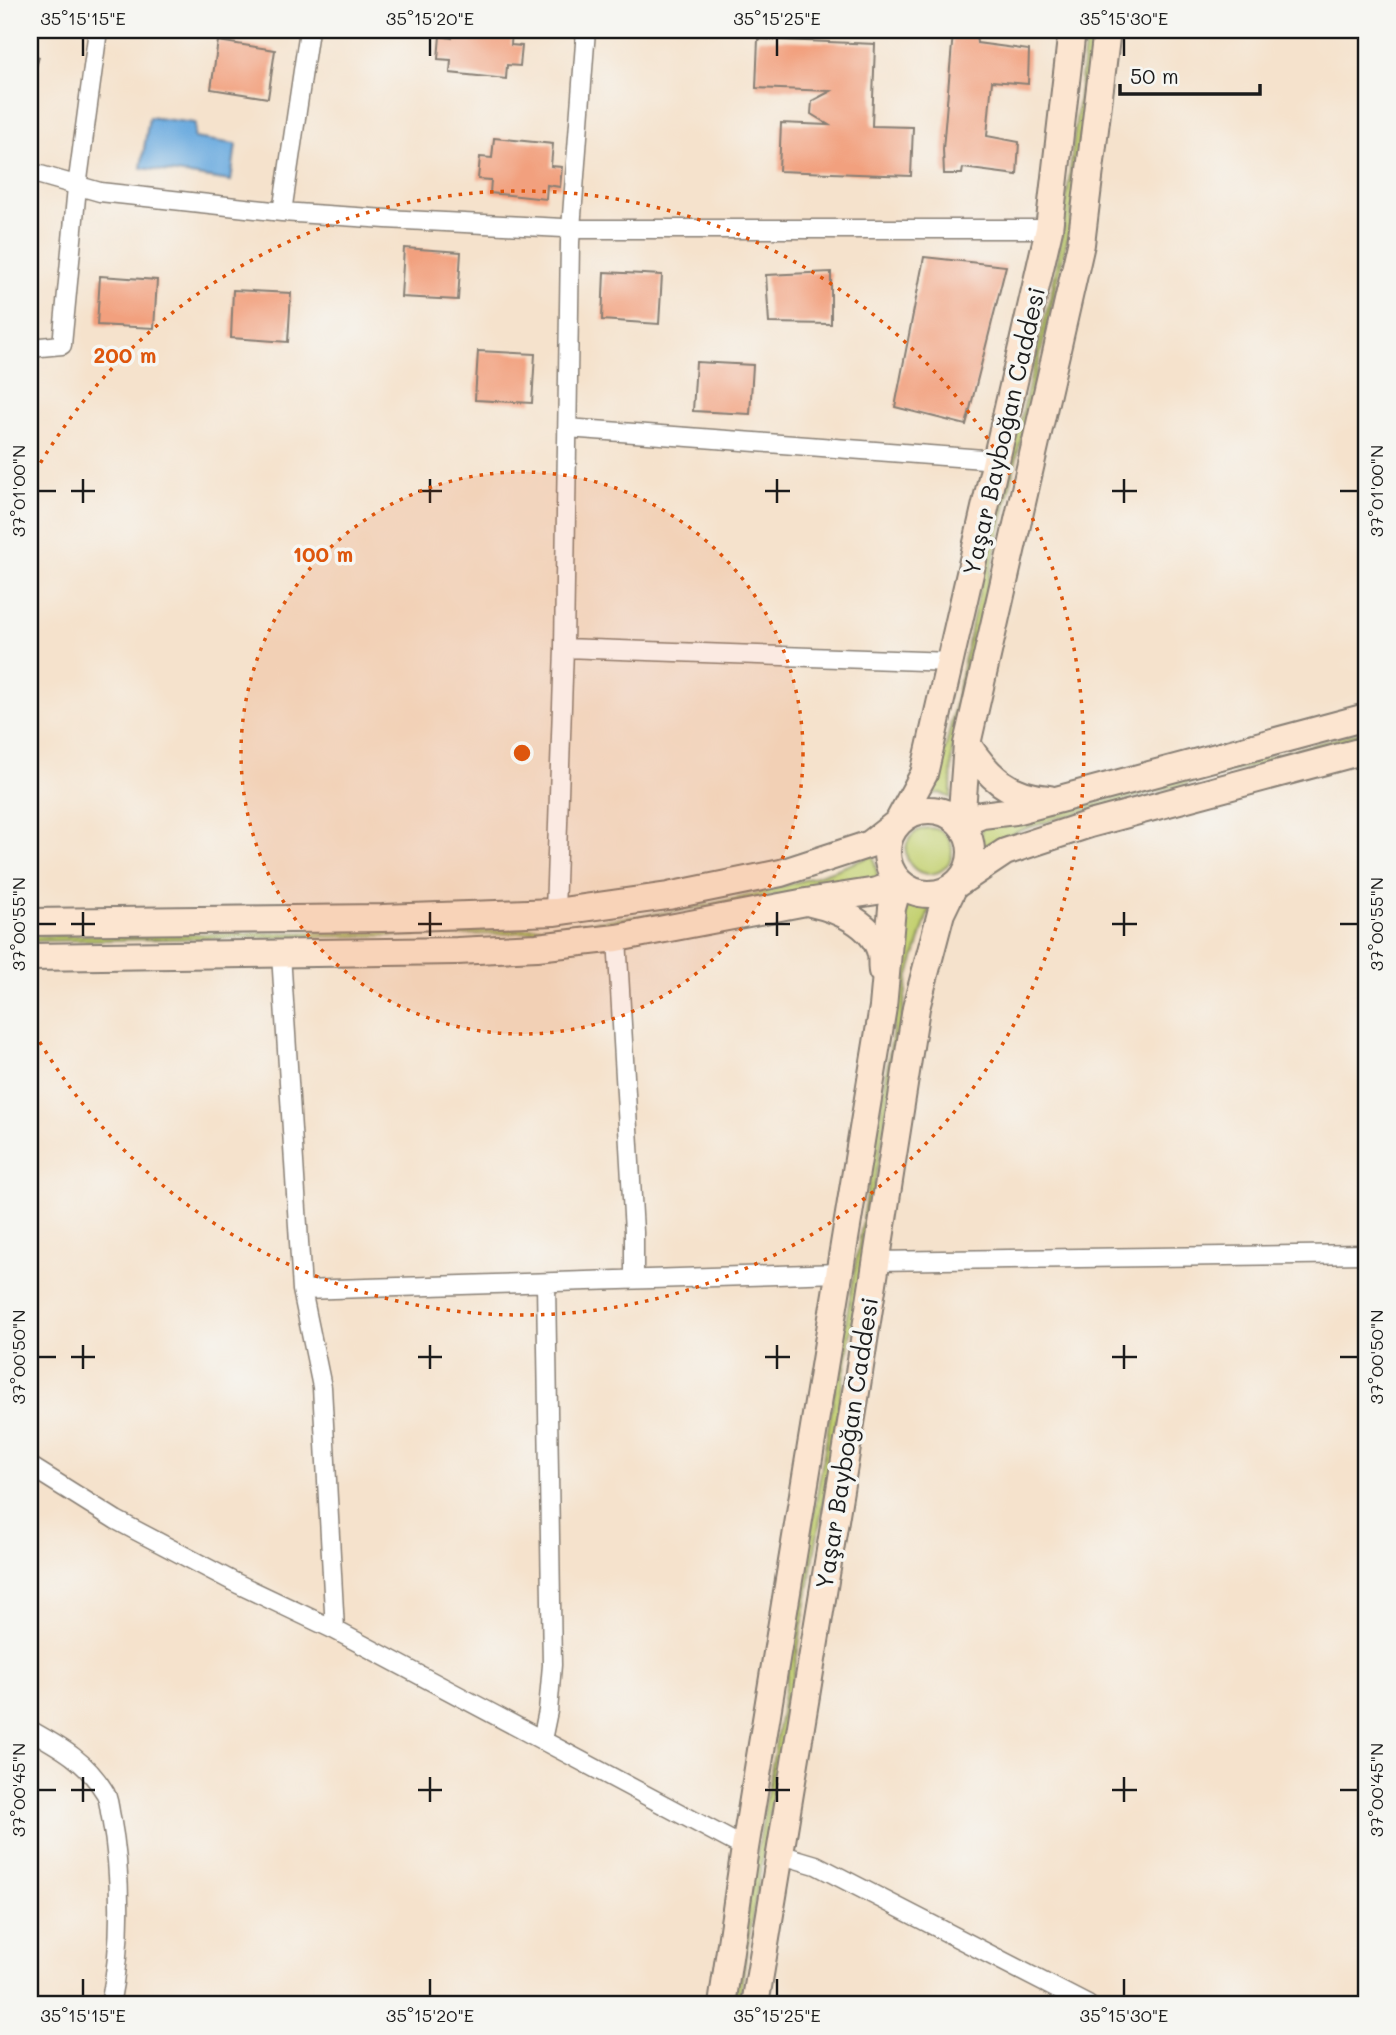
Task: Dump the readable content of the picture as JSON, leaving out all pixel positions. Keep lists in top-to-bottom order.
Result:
{
  "streets": {
    "street": ["Yaşar Bayboğan Caddesi"]
  },
  "scale_bar": "50 m",
  "coordinates": [
    "35°15'15\"E",
    "35°15'20\"E",
    "35°15'25\"E",
    "35°15'30\"E",
    "37°01'00\"N",
    "37°00'55\"N",
    "37°00'50\"N",
    "37°00'45\"N"
  ],
  "rings": ["200 m", "100 m"]
}
